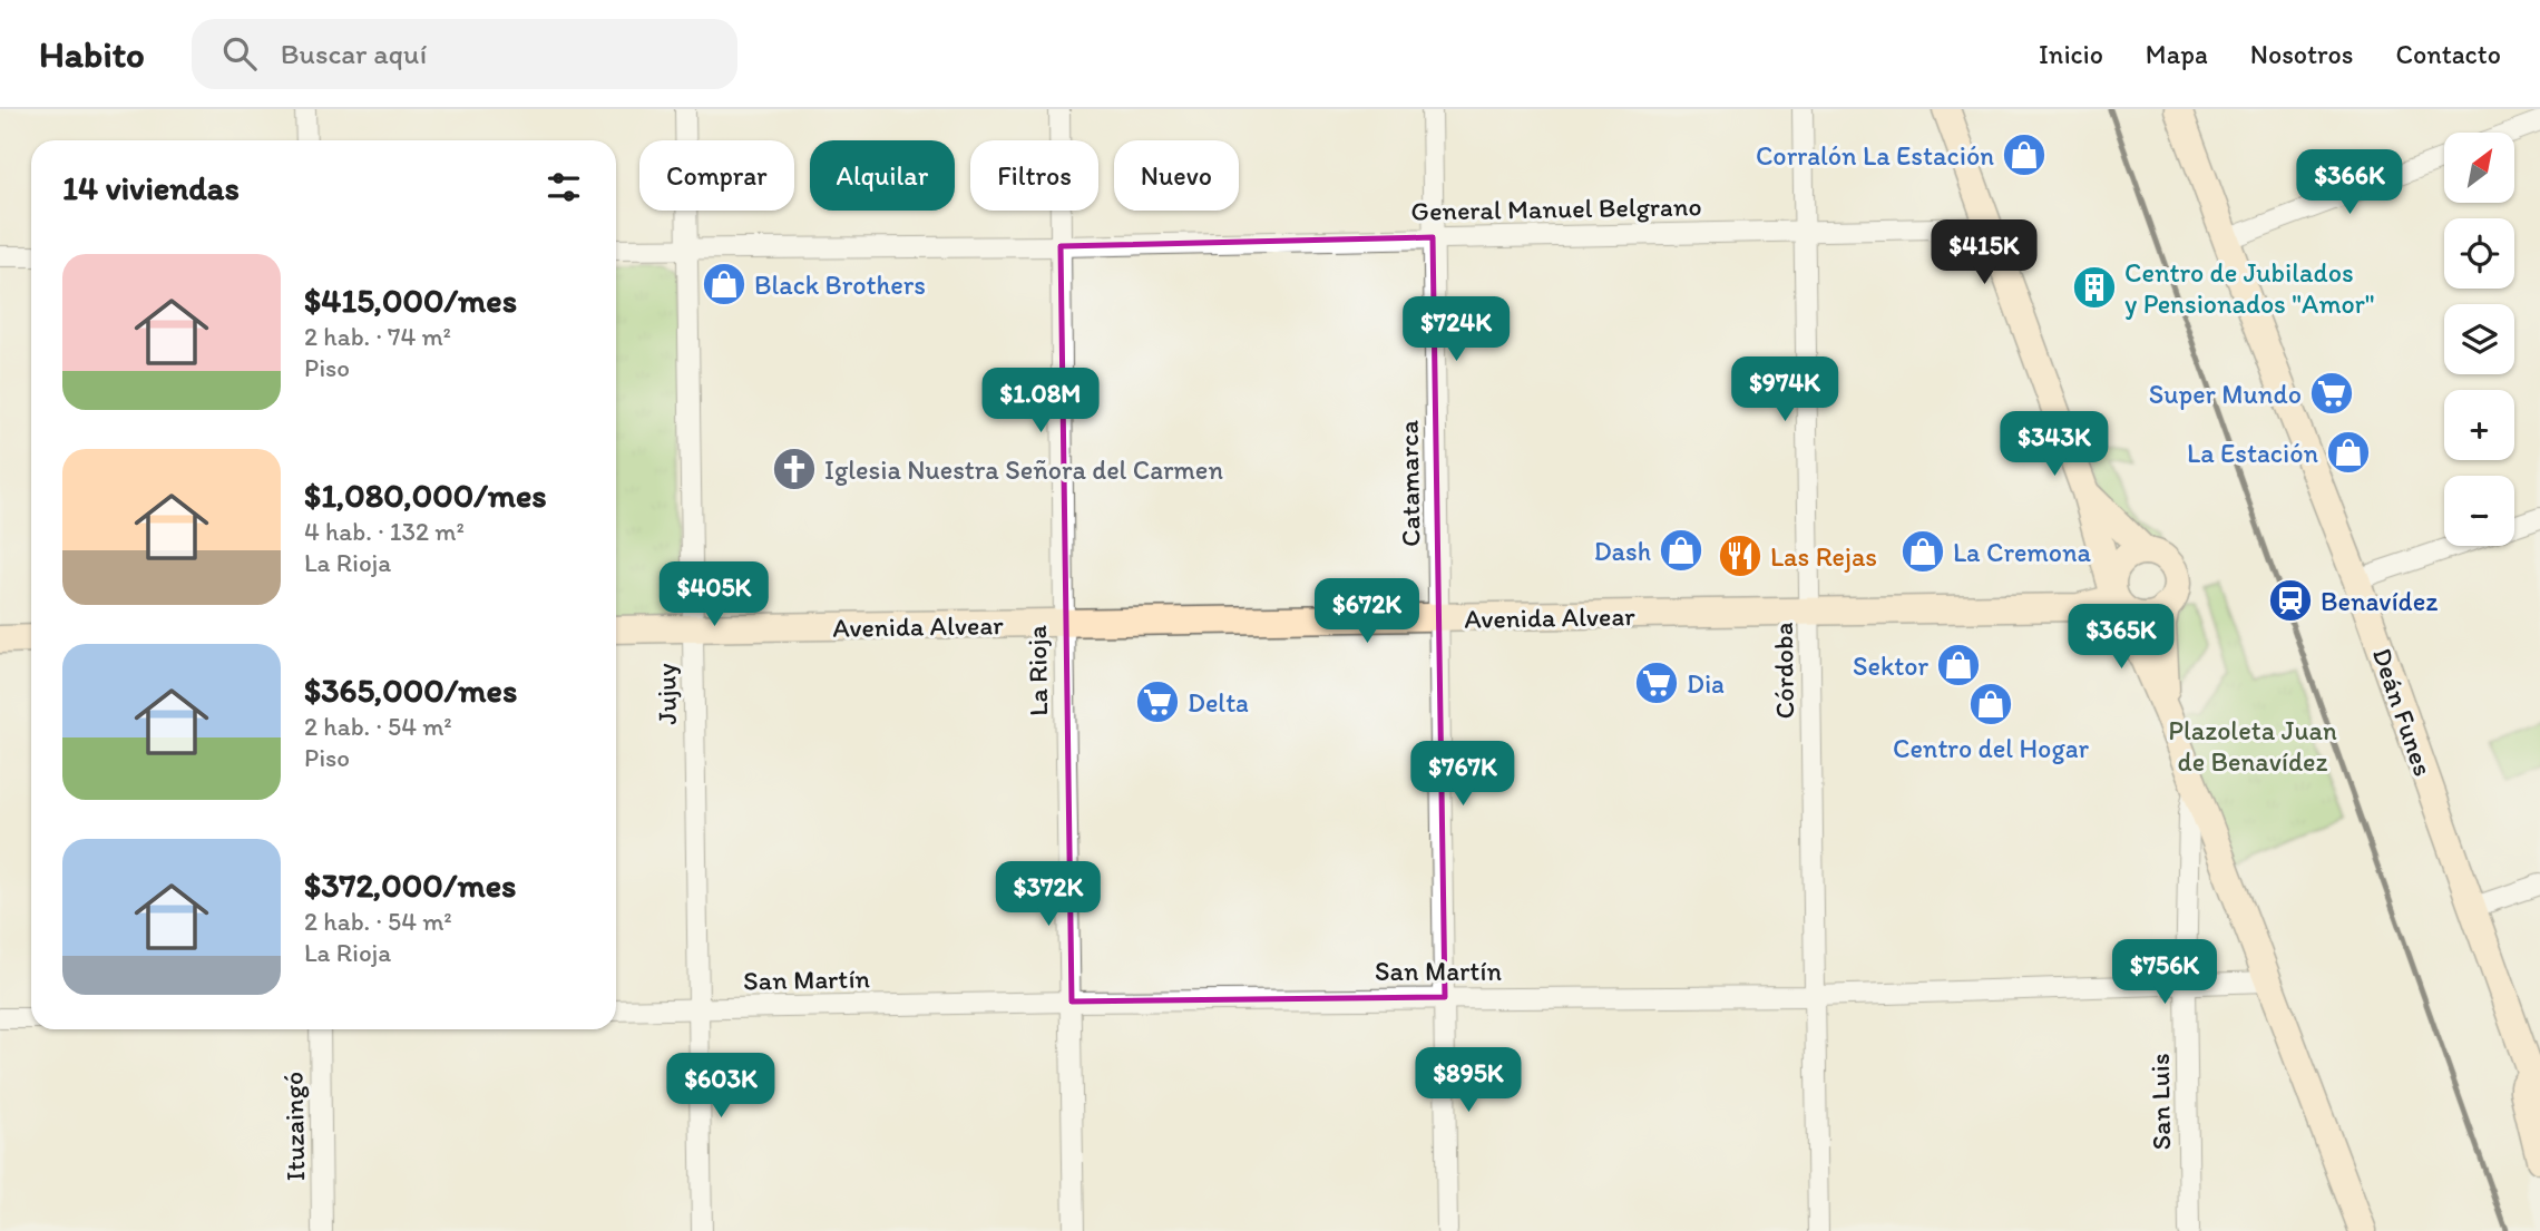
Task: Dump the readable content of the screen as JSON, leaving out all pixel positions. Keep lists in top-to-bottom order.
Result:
{
  "streets": {
    "street": [
      "General Manuel Belgrano",
      "Catamarca",
      "Avenida Alvear",
      "La Rioja",
      "Córdoba",
      "Jujuy",
      "Deán Funes",
      "San Martín",
      "San Luis",
      "Ituzaingó"
    ]
  },
  "crossings": [
    ["General Manuel Belgrano", "Catamarca"],
    ["General Manuel Belgrano", "La Rioja"],
    ["General Manuel Belgrano", "Córdoba"],
    ["General Manuel Belgrano", "Jujuy"],
    ["Catamarca", "Avenida Alvear"],
    ["Catamarca", "San Martín"],
    ["Avenida Alvear", "La Rioja"],
    ["Avenida Alvear", "Córdoba"],
    ["Avenida Alvear", "Jujuy"],
    ["La Rioja", "San Martín"],
    ["Córdoba", "San Martín"],
    ["Jujuy", "San Martín"],
    ["San Martín", "San Luis"]
  ],
  "parks": ["Plazoleta Juan de Benavídez"],
  "places": {
    "shop": [
      "Corralón La Estación",
      "Black Brothers",
      "La Estación",
      "Dash",
      "La Cremona",
      "Sektor",
      "Centro del Hogar"
    ],
    "building": ["Centro de Jubilados y Pensionados \"Amor\""],
    "supermarket": ["Super Mundo", "Dia", "Delta"],
    "church": ["Iglesia Nuestra Señora del Carmen"],
    "restaurant": ["Las Rejas"],
    "station": ["Benavídez"]
  },
  "north": "top right",
  "page": {
    "header": "Habito",
    "search": "Buscar aquí",
    "nav": [
      "Inicio",
      "Mapa",
      "Nosotros",
      "Contacto"
    ],
    "map_buttons": ["+", "−"],
    "chip": [
      "Comprar",
      "Alquilar",
      "Filtros",
      "Nuevo"
    ],
    "heading": "14 viviendas",
    "price": [
      "$366K",
      "$415K",
      "$724K",
      "$974K",
      "$1.08M",
      "$343K",
      "$405K",
      "$672K",
      "$365K",
      "$767K",
      "$372K",
      "$756K",
      "$895K",
      "$603K"
    ],
    "list": [
      {
        "name": "$415,000/mes",
        "note": "2 hab. · 74 m² · Piso"
      },
      {
        "name": "$1,080,000/mes",
        "note": "4 hab. · 132 m² · La Rioja"
      },
      {
        "name": "$365,000/mes",
        "note": "2 hab. · 54 m² · Piso"
      },
      {
        "name": "$372,000/mes",
        "note": "2 hab. · 54 m² · La Rioja"
      }
    ]
  }
}
